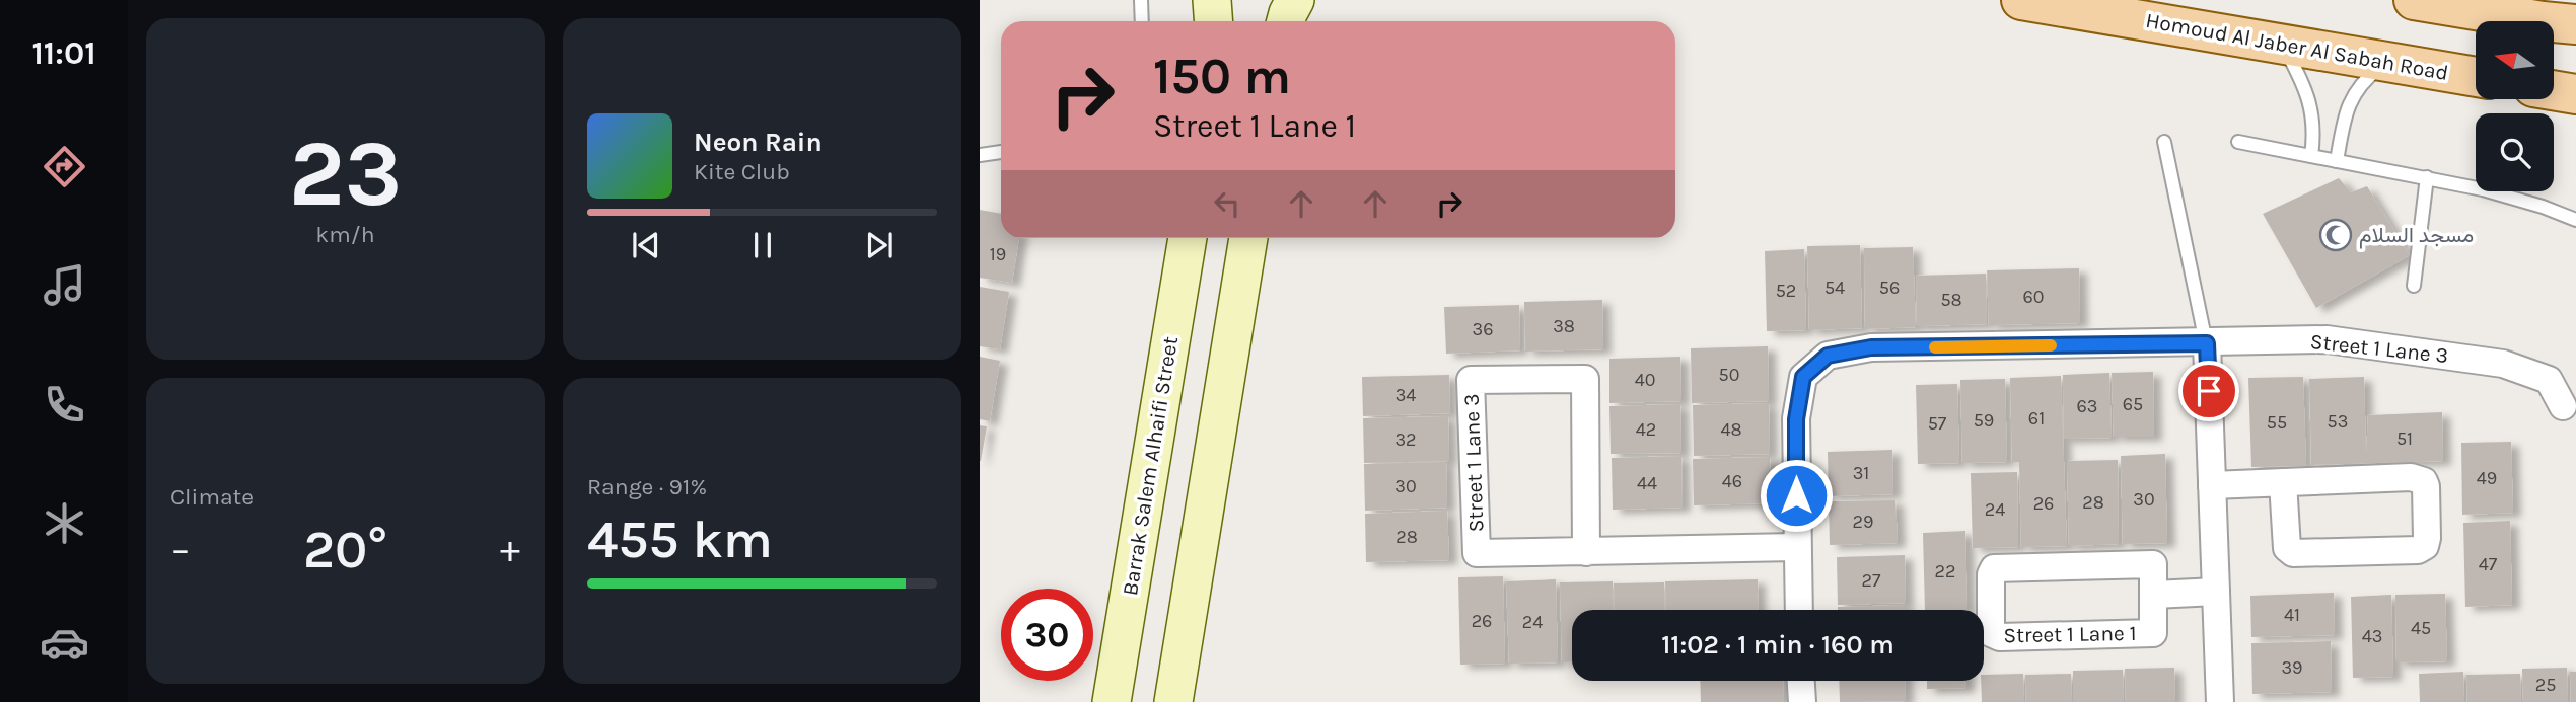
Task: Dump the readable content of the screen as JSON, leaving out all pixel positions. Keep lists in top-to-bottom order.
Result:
{
  "streets": {
    "main road": ["Homoud Al Jaber Al Sabah Road", "Barrak Salem Alhaifi Street"],
    "street": ["Street 1 Lane 3", "Street 1 Lane 1"]
  },
  "places": {
    "mosque": ["مسجد السلام"]
  },
  "house_numbers": [
    "19",
    "54",
    "56",
    "52",
    "60",
    "58",
    "38",
    "36",
    "50",
    "40",
    "34",
    "65",
    "63",
    "61",
    "59",
    "53",
    "55",
    "57",
    "42",
    "48",
    "51",
    "32",
    "31",
    "49",
    "46",
    "44",
    "30",
    "30",
    "28",
    "26",
    "24",
    "29",
    "28",
    "47",
    "22",
    "27",
    "41",
    "26",
    "24",
    "45",
    "43",
    "39",
    "25"
  ],
  "north": "left",
  "page": {
    "tabs": "11:01",
    "tile": [
      ["23", "km/h"],
      "Climate",
      ["Range · 91%", "455 km"]
    ],
    "turn": ["150 m", "Street 1 Lane 1"],
    "song": ["Neon Rain", "Kite Club"],
    "heat": ["−", "20°", "+"],
    "limit": "30",
    "trip": "11:02 · 1 min · 160 m"
  }
}
